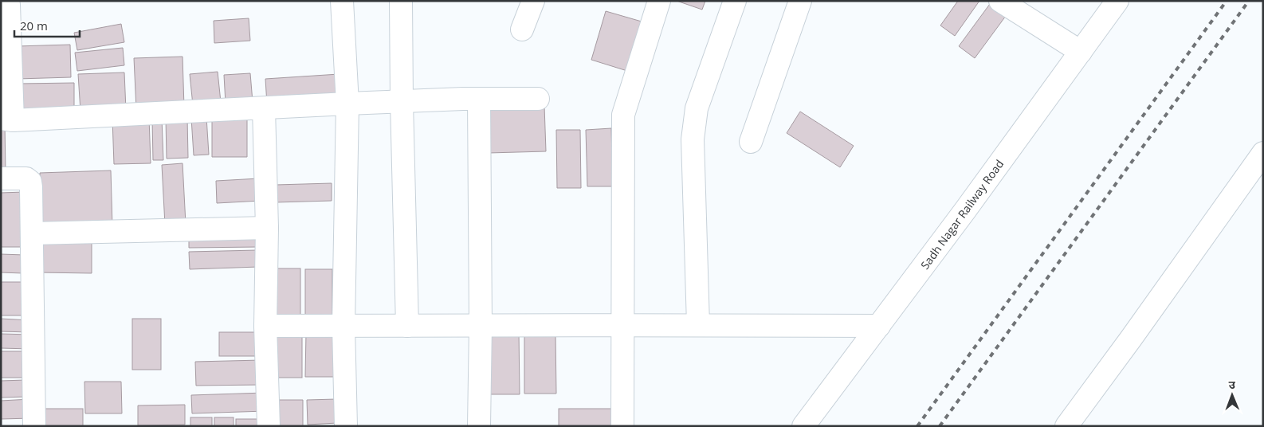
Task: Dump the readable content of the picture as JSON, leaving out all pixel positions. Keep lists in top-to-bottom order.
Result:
{
  "streets": {
    "street": ["Sadh Nagar Railway Road"]
  },
  "scale_bar": "20 m",
  "north": "top"
}
